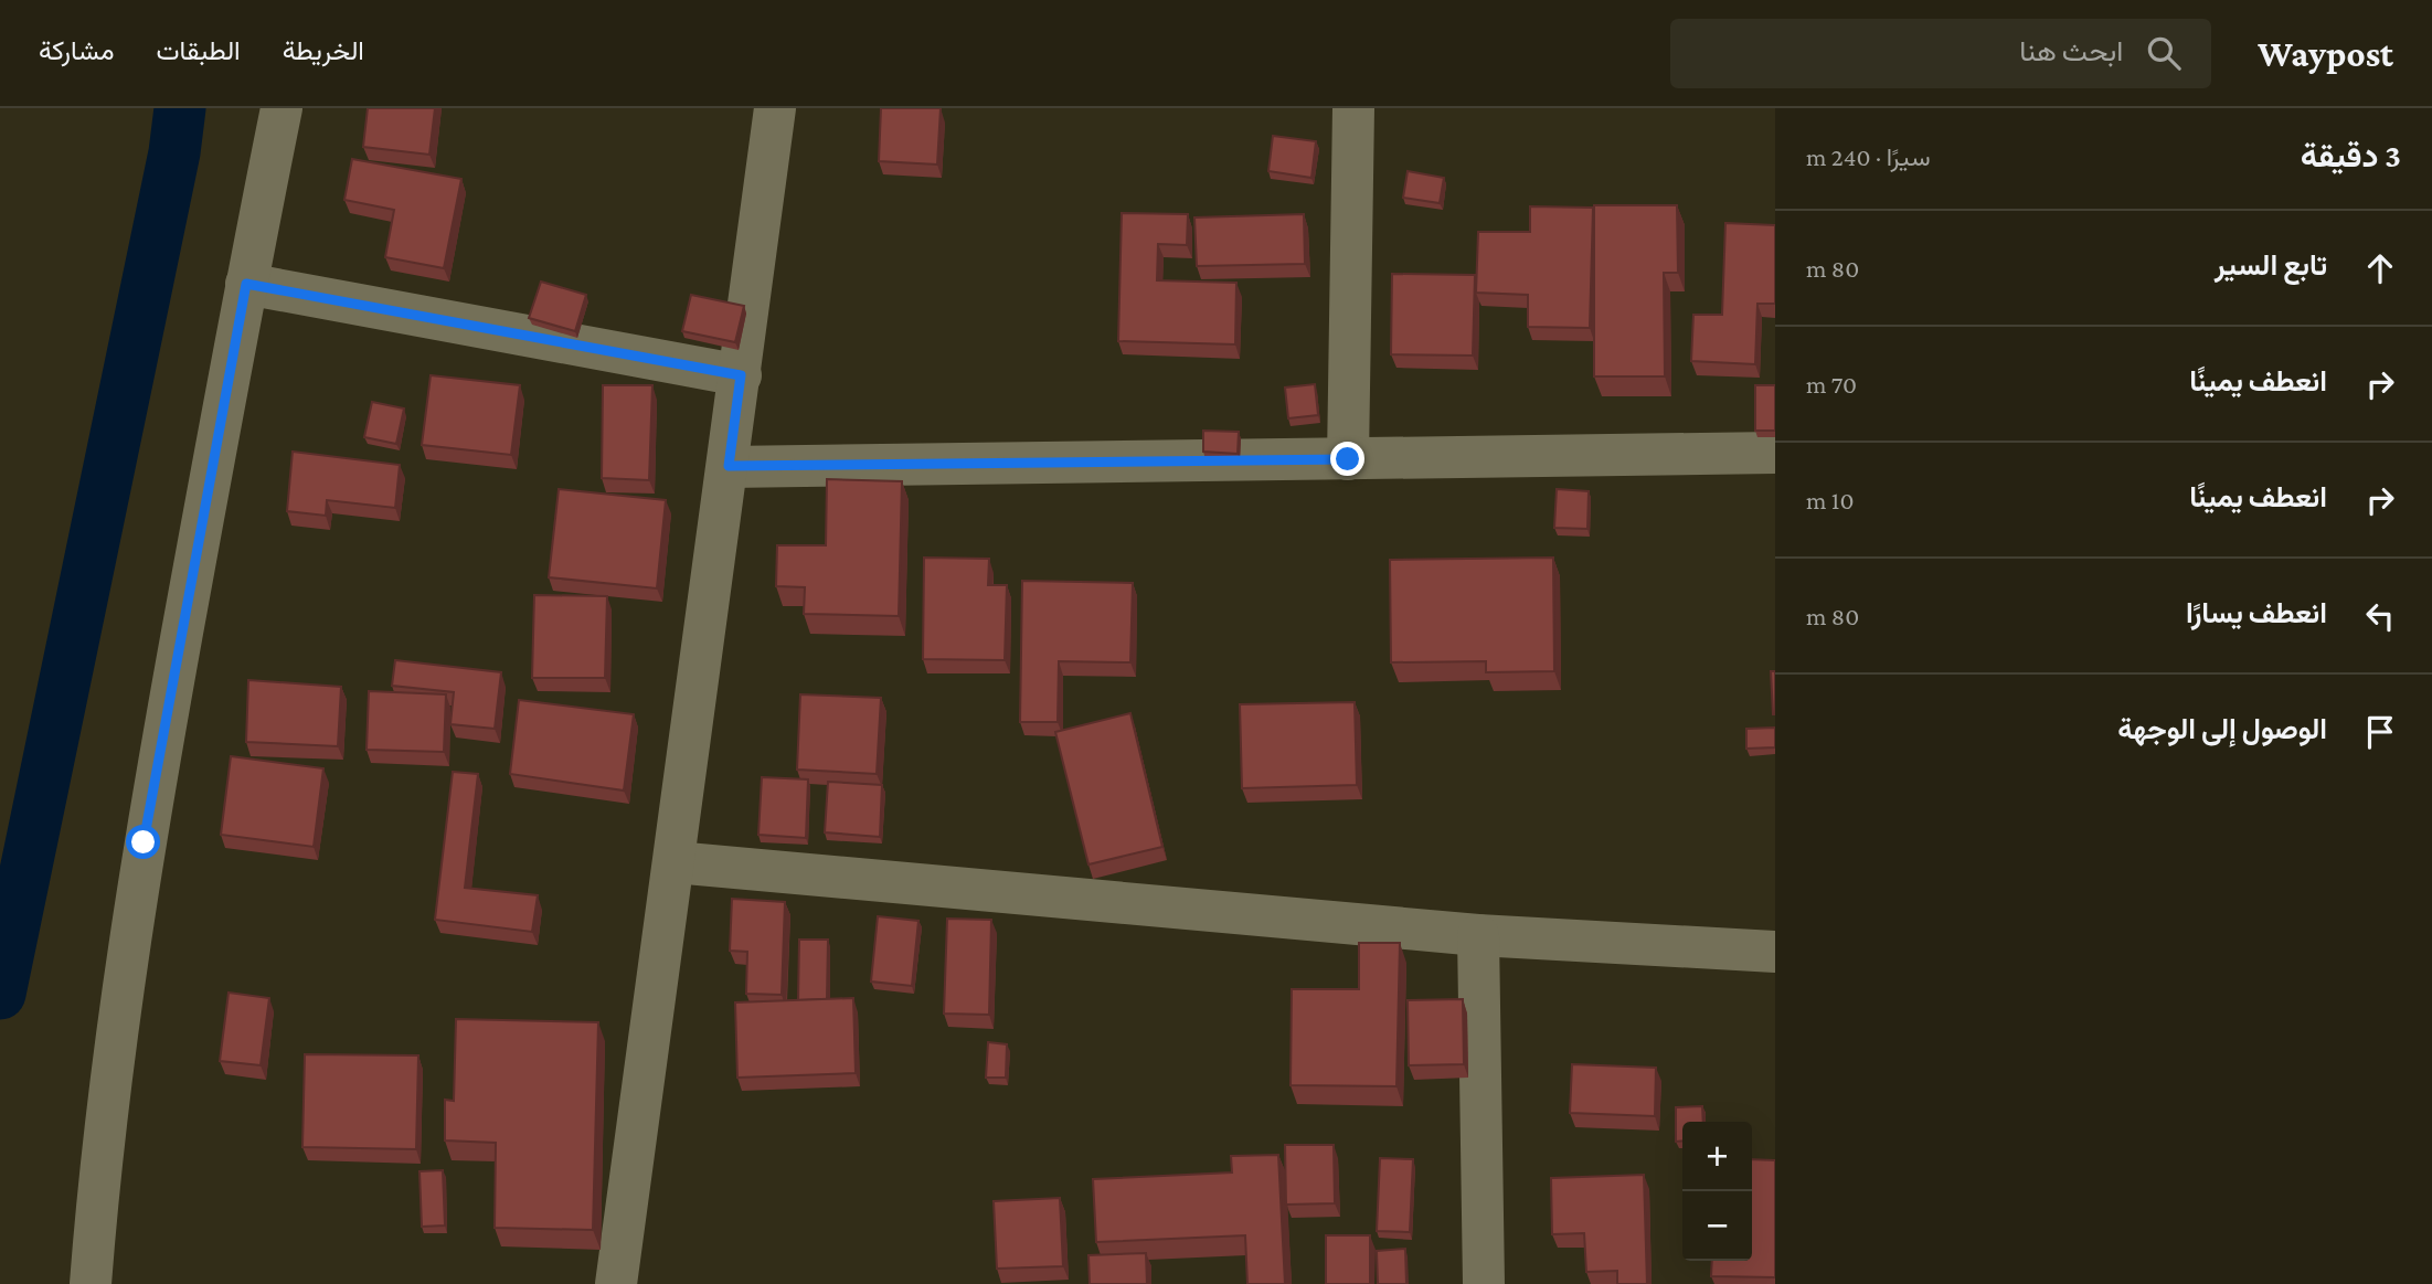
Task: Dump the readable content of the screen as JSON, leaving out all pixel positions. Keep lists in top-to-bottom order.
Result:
{
  "page": {
    "header": "Waypost",
    "search": "ابحث هنا",
    "nav": ["الخريطة", "الطبقات", "مشاركة"],
    "heading": ["3 دقيقة", "سيرًا · 240 m"],
    "list": [
      ["تابع السير", "80 m"],
      ["انعطف يمينًا", "70 m"],
      ["انعطف يمينًا", "10 m"],
      ["انعطف يسارًا", "80 m"],
      "الوصول إلى الوجهة"
    ],
    "map_buttons": ["+", "−"]
  }
}
